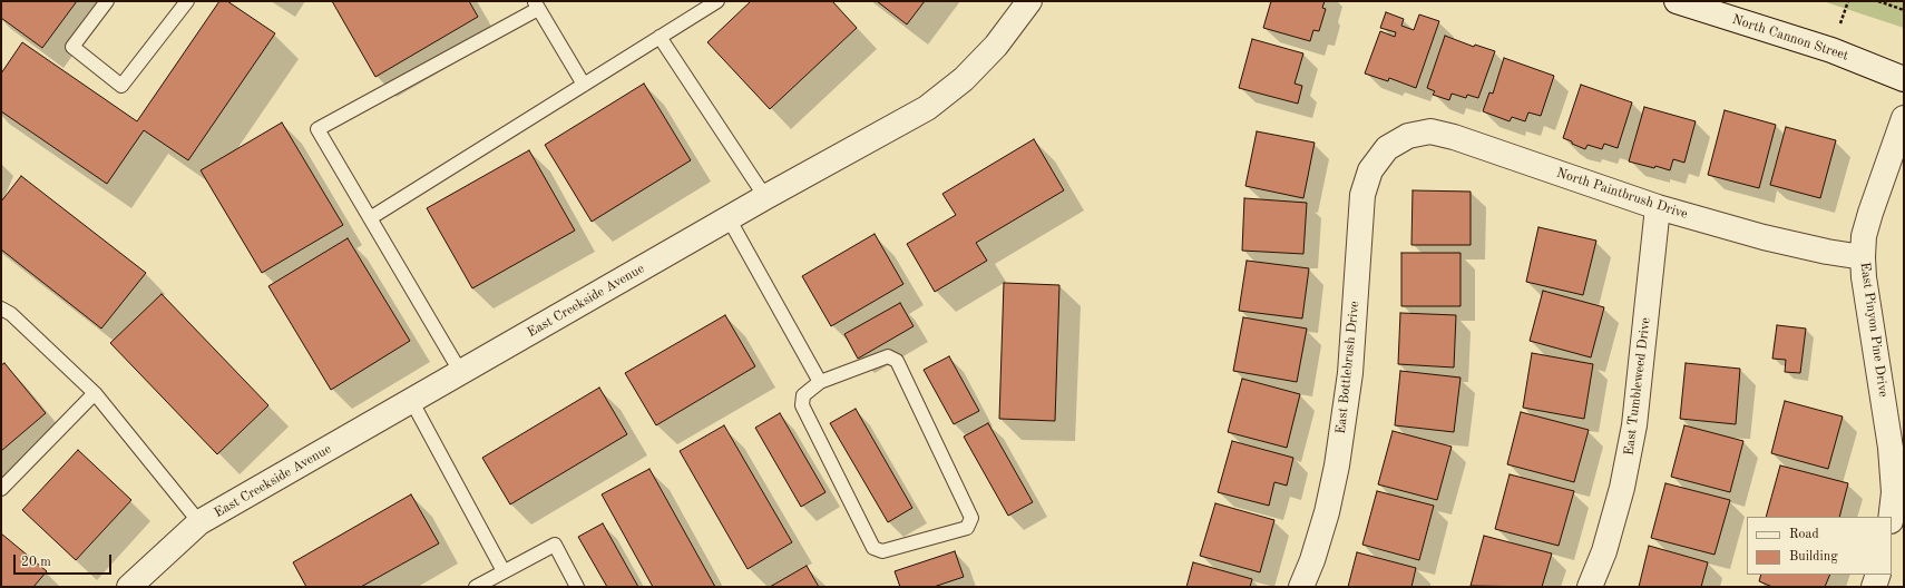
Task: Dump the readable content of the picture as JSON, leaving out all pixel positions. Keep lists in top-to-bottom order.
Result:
{
  "streets": {
    "street": [
      "North Cannon Street",
      "North Paintbrush Drive",
      "East Creekside Avenue",
      "East Pinyon Pine Drive",
      "East Bottlebrush Drive",
      "East Tumbleweed Drive"
    ]
  },
  "crossings": [
    ["North Paintbrush Drive", "East Pinyon Pine Drive"],
    ["North Paintbrush Drive", "East Bottlebrush Drive"],
    ["North Paintbrush Drive", "East Tumbleweed Drive"]
  ],
  "legend": ["Road", "Building"],
  "scale_bar": "20 m"
}
